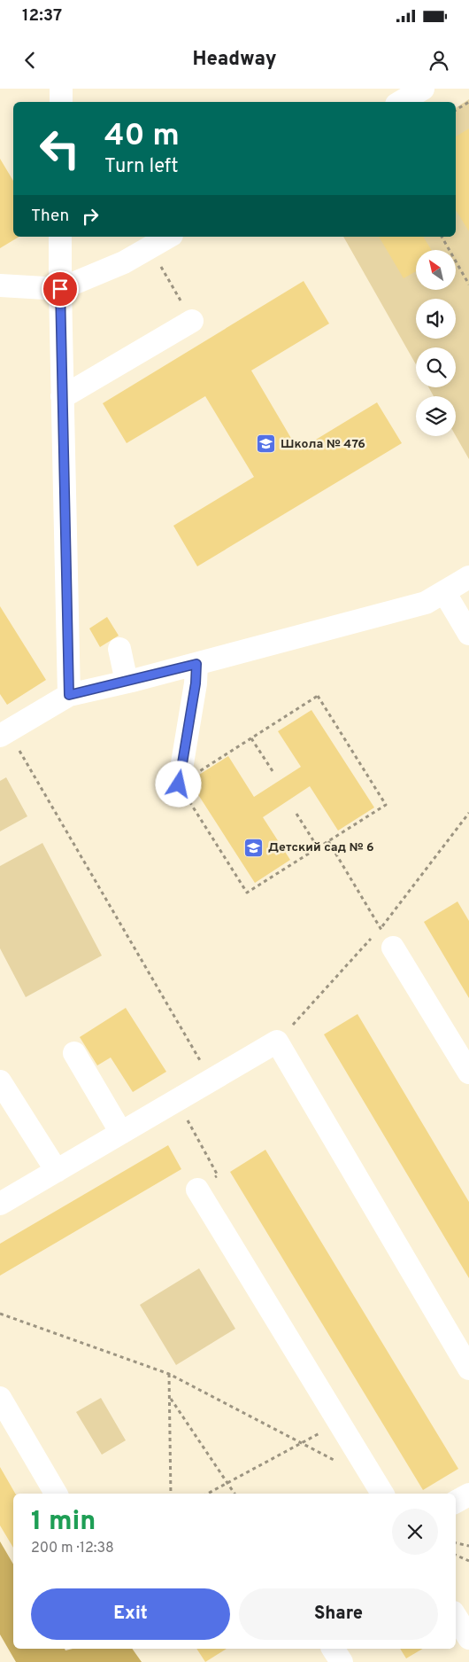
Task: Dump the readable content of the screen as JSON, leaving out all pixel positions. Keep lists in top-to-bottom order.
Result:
{
  "places": {
    "school or university": ["Школа № 476", "Детский сад № 6"]
  },
  "north": "top left",
  "page": {
    "status": "12:37",
    "header": "Headway",
    "turn": ["40 m", "Turn left"],
    "then": "Then",
    "heading": ["1 min", "200 m · 12:38"],
    "buttons": ["Exit", "Share"]
  }
}
